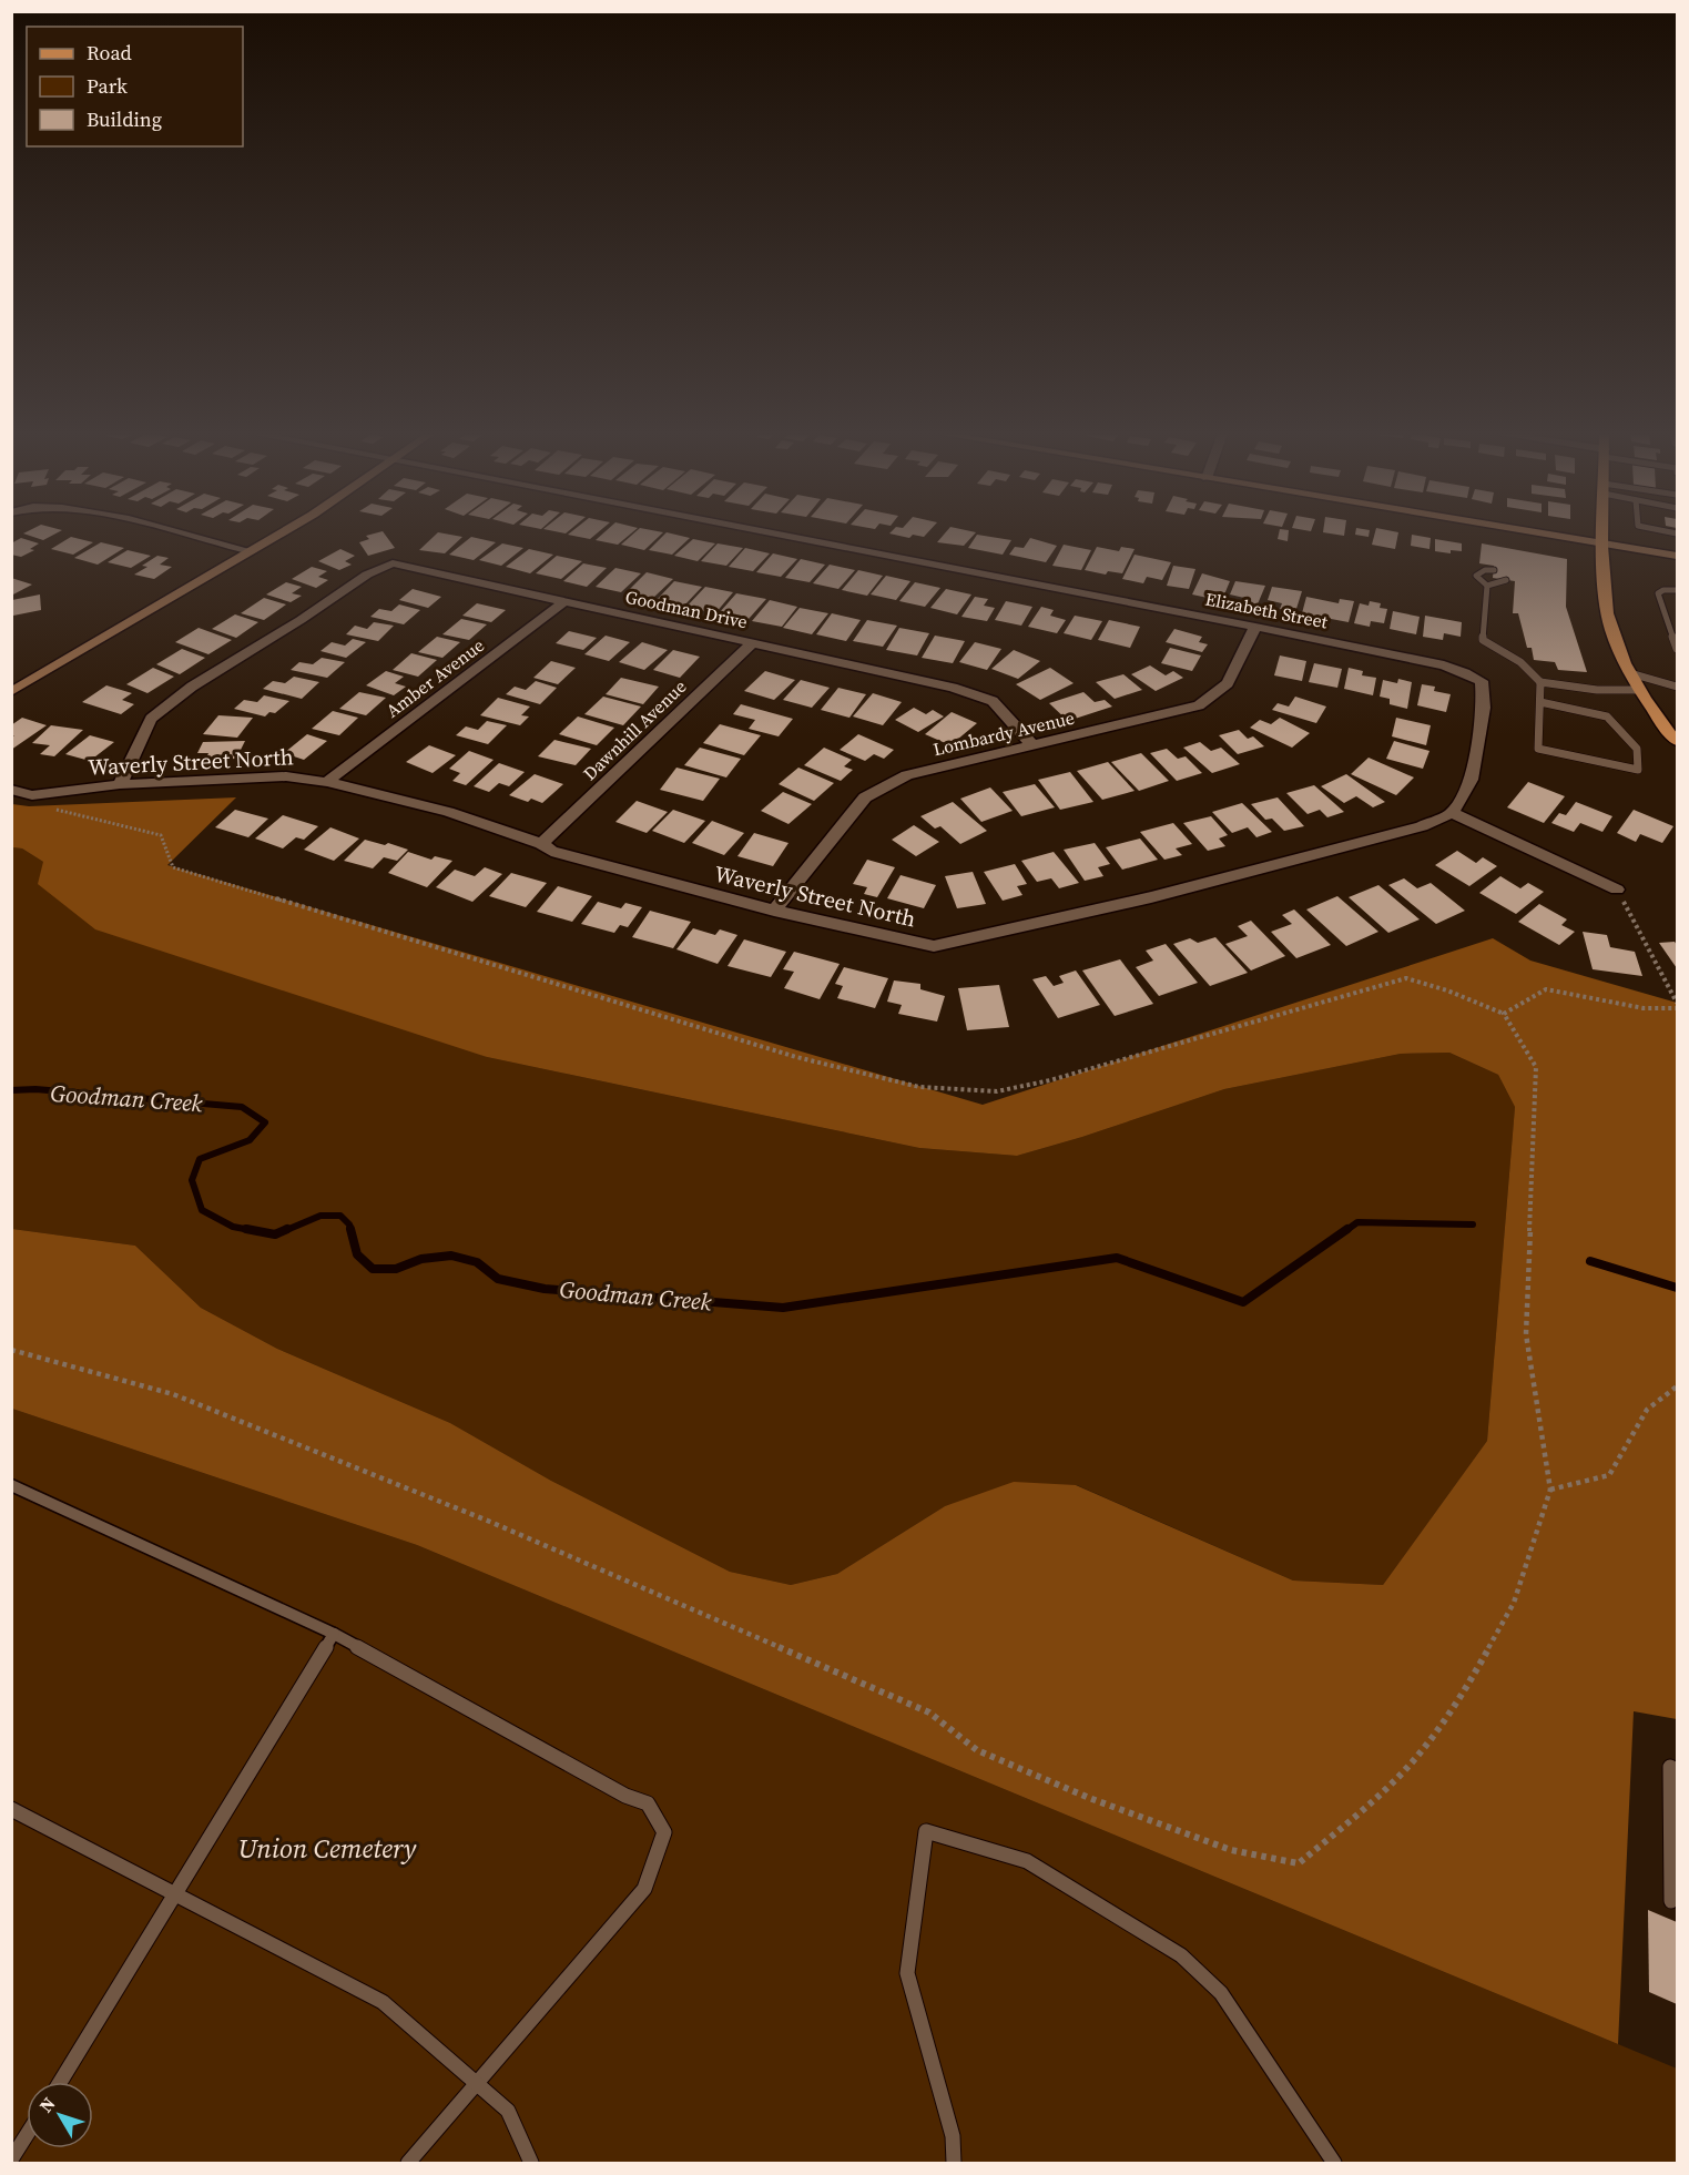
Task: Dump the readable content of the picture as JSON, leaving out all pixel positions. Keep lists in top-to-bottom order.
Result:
{
  "streets": {
    "street": [
      "Goodman Drive",
      "Elizabeth Street",
      "Amber Avenue",
      "Dawnhill Avenue",
      "Lombardy Avenue",
      "Waverly Street North"
    ]
  },
  "crossings": [
    ["Goodman Drive", "Amber Avenue"],
    ["Goodman Drive", "Dawnhill Avenue"],
    ["Goodman Drive", "Lombardy Avenue"],
    ["Goodman Drive", "Waverly Street North"],
    ["Elizabeth Street", "Lombardy Avenue"],
    ["Elizabeth Street", "Waverly Street North"],
    ["Amber Avenue", "Waverly Street North"],
    ["Dawnhill Avenue", "Waverly Street North"],
    ["Lombardy Avenue", "Waverly Street North"]
  ],
  "water": ["Goodman Creek"],
  "parks": ["Union Cemetery"],
  "legend": ["Road", "Park", "Building"],
  "north": "top left"
}
